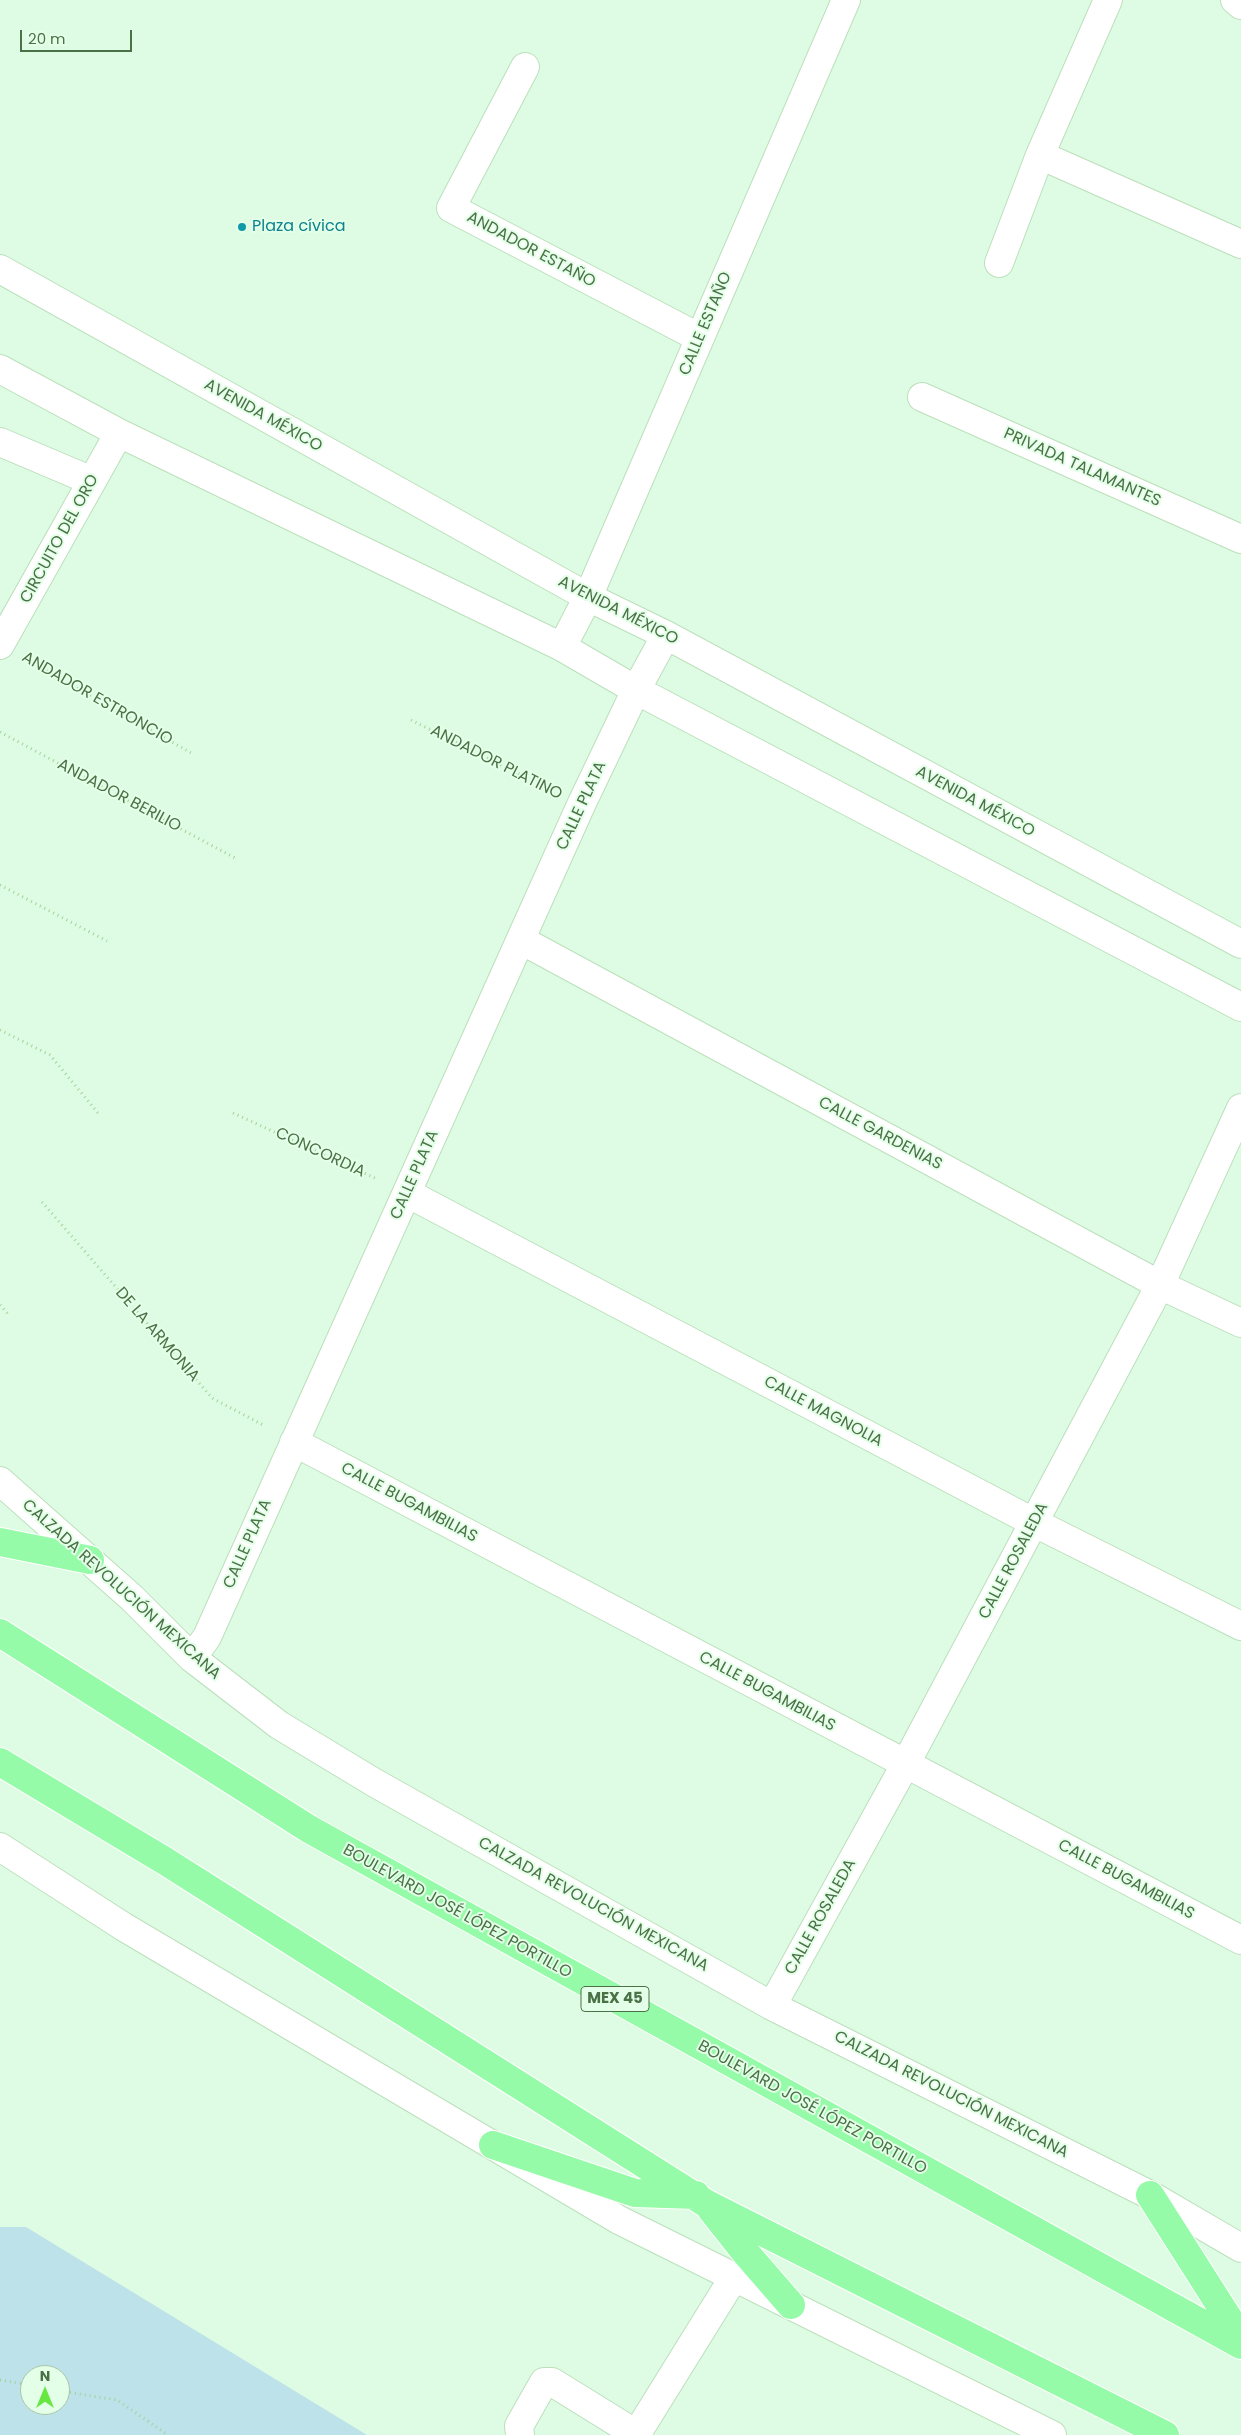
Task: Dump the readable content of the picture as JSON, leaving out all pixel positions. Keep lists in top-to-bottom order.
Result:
{
  "streets": {
    "main road": ["BOULEVARD JOSÉ LÓPEZ PORTILLO", "MEX 45"],
    "street": [
      "ANDADOR ESTAÑO",
      "CALLE ESTAÑO",
      "AVENIDA MÉXICO",
      "PRIVADA TALAMANTES",
      "CIRCUITO DEL ORO",
      "CALLE PLATA",
      "CALLE GARDENIAS",
      "CALLE MAGNOLIA",
      "CALLE BUGAMBILIAS",
      "CALLE ROSALEDA",
      "CALZADA REVOLUCIÓN MEXICANA"
    ],
    "path": [
      "ANDADOR ESTRONCIO",
      "ANDADOR PLATINO",
      "ANDADOR BERILIO",
      "CONCORDIA",
      "DE LA ARMONIA"
    ]
  },
  "crossings": [
    ["ANDADOR ESTAÑO", "CALLE ESTAÑO"],
    ["CALLE ESTAÑO", "AVENIDA MÉXICO"],
    ["AVENIDA MÉXICO", "CALLE PLATA"],
    ["CIRCUITO DEL ORO", "ANDADOR ESTRONCIO"],
    ["ANDADOR PLATINO", "CALLE PLATA"],
    ["CALLE PLATA", "CALLE GARDENIAS"],
    ["CALLE PLATA", "CONCORDIA"],
    ["CALLE PLATA", "DE LA ARMONIA"],
    ["CALLE PLATA", "CALLE MAGNOLIA"],
    ["CALLE PLATA", "CALLE BUGAMBILIAS"],
    ["CALLE PLATA", "CALZADA REVOLUCIÓN MEXICANA"],
    ["CALLE GARDENIAS", "CALLE ROSALEDA"],
    ["CONCORDIA", "CALLE MAGNOLIA"],
    ["DE LA ARMONIA", "CALLE BUGAMBILIAS"],
    ["CALLE MAGNOLIA", "CALLE ROSALEDA"],
    ["CALLE BUGAMBILIAS", "CALLE ROSALEDA"],
    ["CALLE ROSALEDA", "CALZADA REVOLUCIÓN MEXICANA"]
  ],
  "places": ["Plaza cívica"],
  "scale_bar": "20 m",
  "north": "top"
}
